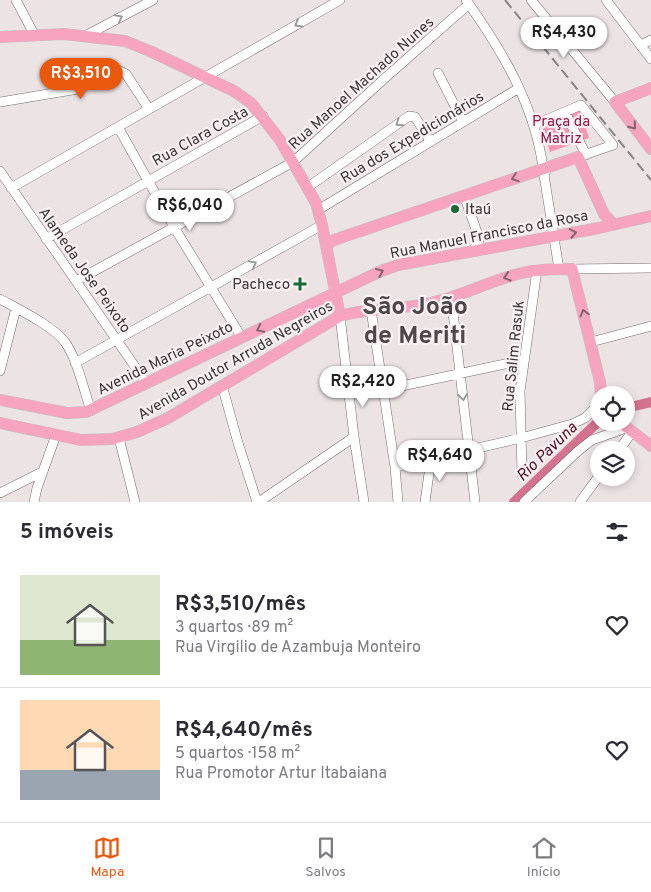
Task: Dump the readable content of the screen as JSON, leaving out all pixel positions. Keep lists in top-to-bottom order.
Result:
{
  "streets": {
    "main road": ["Rua Manuel Francisco da Rosa", "Avenida Maria Peixoto", "Avenida Doutor Arruda Negreiros"],
    "street": [
      "Rua Manoel Machado Nunes",
      "Rua Clara Costa",
      "Rua dos Expedicionários",
      "Alameda Jose Peixoto",
      "Rua Salim Rasuk"
    ]
  },
  "crossings": [
    ["Rua Manoel Machado Nunes", "Alameda Jose Peixoto"],
    ["Rua Clara Costa", "Alameda Jose Peixoto"],
    ["Rua Manuel Francisco da Rosa", "Avenida Maria Peixoto"],
    ["Alameda Jose Peixoto", "Avenida Maria Peixoto"],
    ["Rua Salim Rasuk", "Avenida Doutor Arruda Negreiros"]
  ],
  "districts": ["São João de Meriti"],
  "water": ["Rio Pavuna"],
  "parks": ["Praça da Matriz"],
  "places": {
    "other": ["Itaú"],
    "health": ["Pacheco"]
  },
  "page": {
    "price": [
      "R$4,430",
      "R$3,510",
      "R$6,040",
      "R$2,420",
      "R$4,640"
    ],
    "heading": "5 imóveis",
    "list": [
      {
        "name": "R$3,510/mês",
        "note": "3 quartos · 89 m² · Rua Virgilio de Azambuja Monteiro"
      },
      {
        "name": "R$4,640/mês",
        "note": "5 quartos · 158 m² · Rua Promotor Artur Itabaiana"
      }
    ],
    "tabs": ["Mapa", "Salvos", "Início"]
  }
}
